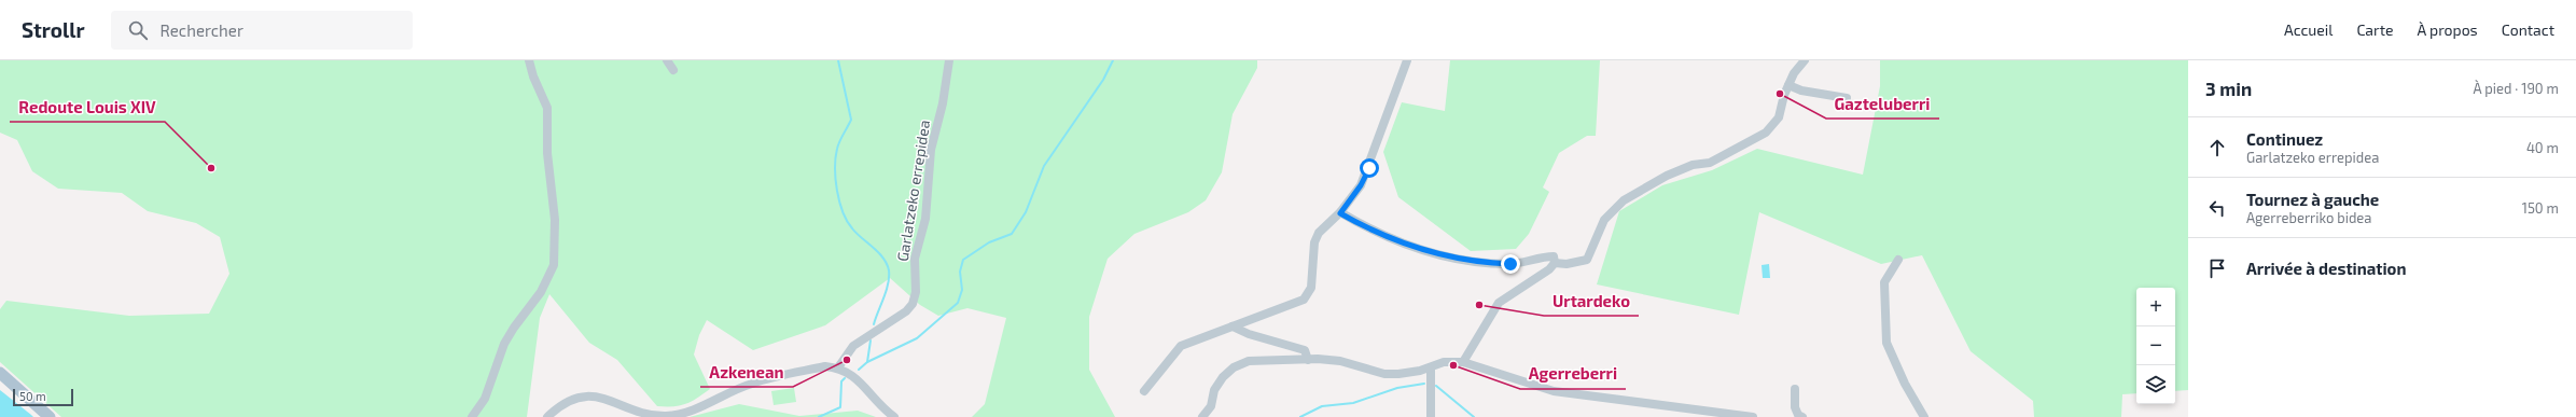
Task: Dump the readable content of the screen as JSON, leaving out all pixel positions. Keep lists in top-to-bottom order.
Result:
{
  "streets": {
    "street": ["Garlatzeko errepidea"]
  },
  "places": [
    "Gazteluberri",
    "Redoute Louis XIV",
    "Urtardeko",
    "Azkenean",
    "Agerreberri"
  ],
  "scale_bar": "50 m",
  "page": {
    "header": "Strollr",
    "search": "Rechercher",
    "nav": [
      "Accueil",
      "Carte",
      "À propos",
      "Contact"
    ],
    "heading": ["3 min", "À pied · 190 m"],
    "list": [
      ["Continuez", "Garlatzeko errepidea", "40 m"],
      ["Tournez à gauche", "Agerreberriko bidea", "150 m"],
      "Arrivée à destination"
    ],
    "map_buttons": ["+", "−"],
    "scale": "50 m"
  }
}
